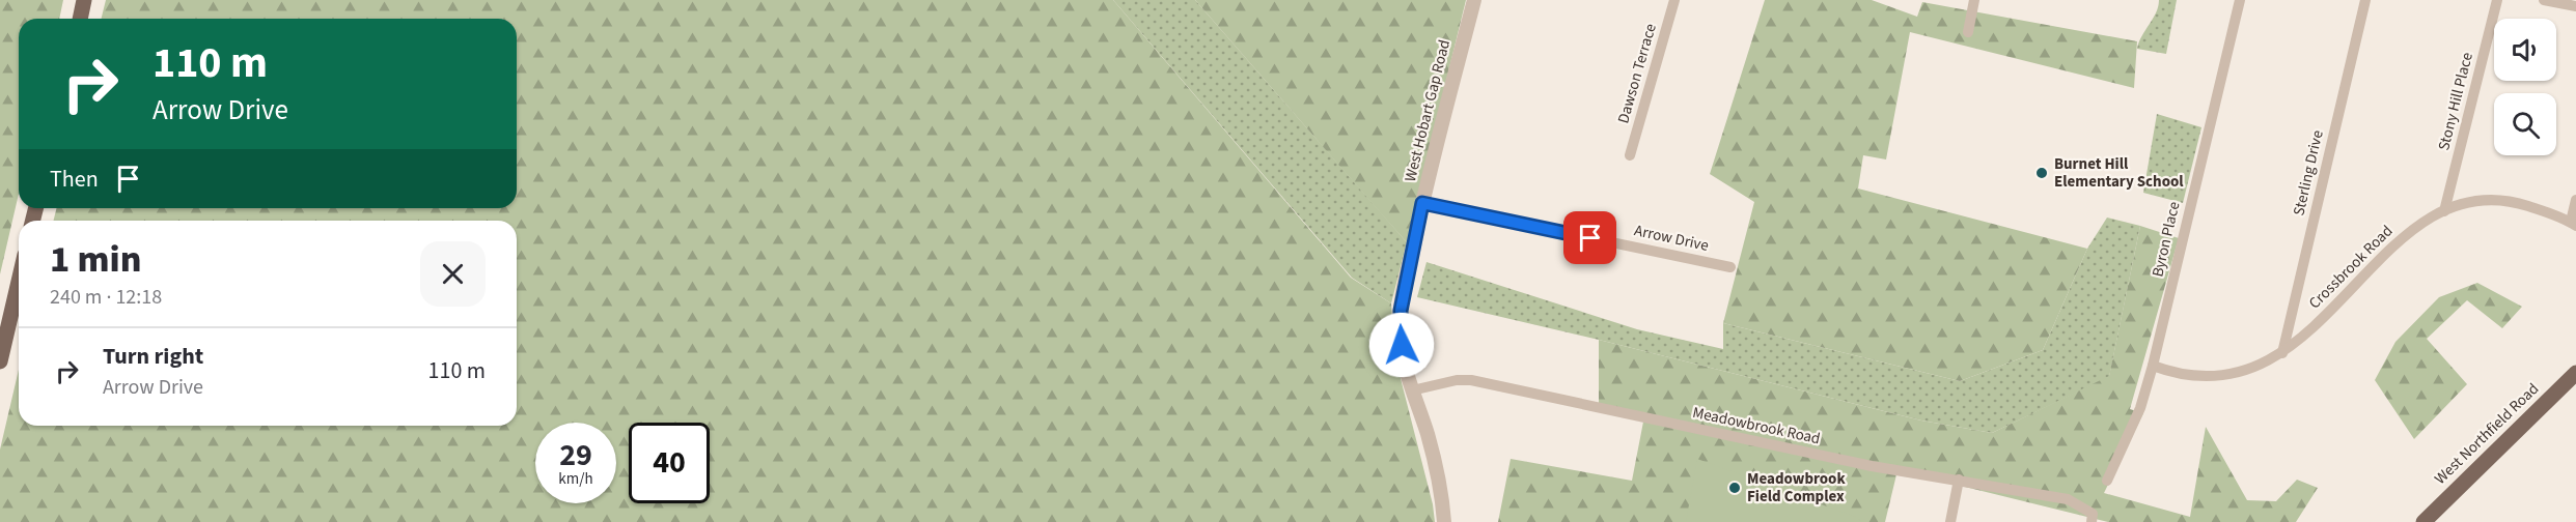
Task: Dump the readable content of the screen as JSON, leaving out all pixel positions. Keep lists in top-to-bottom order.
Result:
{
  "streets": {
    "main road": ["West Northfield Road"],
    "street": [
      "Dawson Terrace",
      "Stony Hill Place",
      "West Hobart Gap Road",
      "Sterling Drive",
      "Arrow Drive",
      "Byron Place",
      "Crossbrook Road",
      "Meadowbrook Road"
    ]
  },
  "crossings": [
    ["Stony Hill Place", "Crossbrook Road"],
    ["West Hobart Gap Road", "Arrow Drive"],
    ["West Hobart Gap Road", "Meadowbrook Road"],
    ["Sterling Drive", "Crossbrook Road"],
    ["Byron Place", "Crossbrook Road"]
  ],
  "places": ["Burnet Hill Elementary School", "Meadowbrook Field Complex"],
  "page": {
    "turn": ["110 m", "Arrow Drive"],
    "then": "Then",
    "heading": ["1 min", "240 m · 12:18"],
    "list": [
      {
        "name": "Turn right",
        "note": "Arrow Drive",
        "value": "110 m"
      }
    ],
    "speed": "29 km/h",
    "limit": "40"
  }
}
